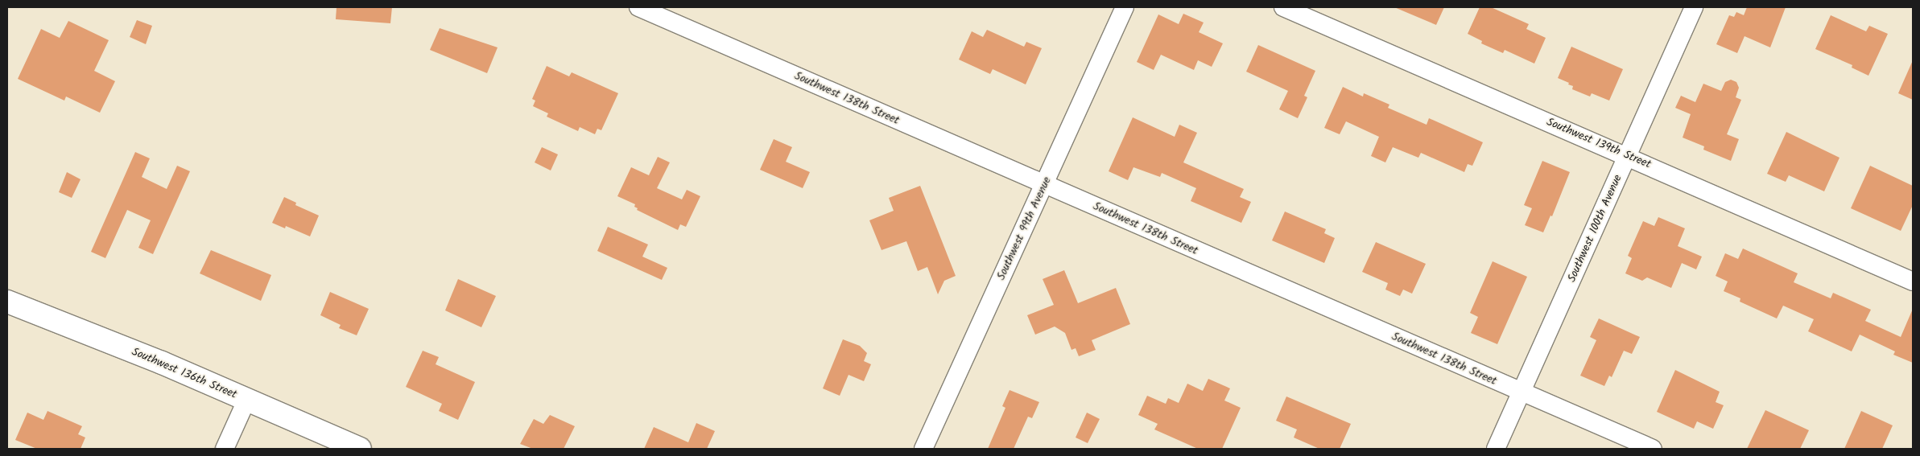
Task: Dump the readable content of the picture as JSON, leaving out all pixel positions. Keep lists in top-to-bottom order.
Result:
{
  "streets": {
    "street": [
      "Southwest 138th Street",
      "Southwest 139th Street",
      "Southwest 99th Avenue",
      "Southwest 100th Avenue",
      "Southwest 136th Street"
    ]
  },
  "crossings": [
    ["Southwest 138th Street", "Southwest 99th Avenue"],
    ["Southwest 138th Street", "Southwest 100th Avenue"],
    ["Southwest 139th Street", "Southwest 100th Avenue"]
  ]
}
